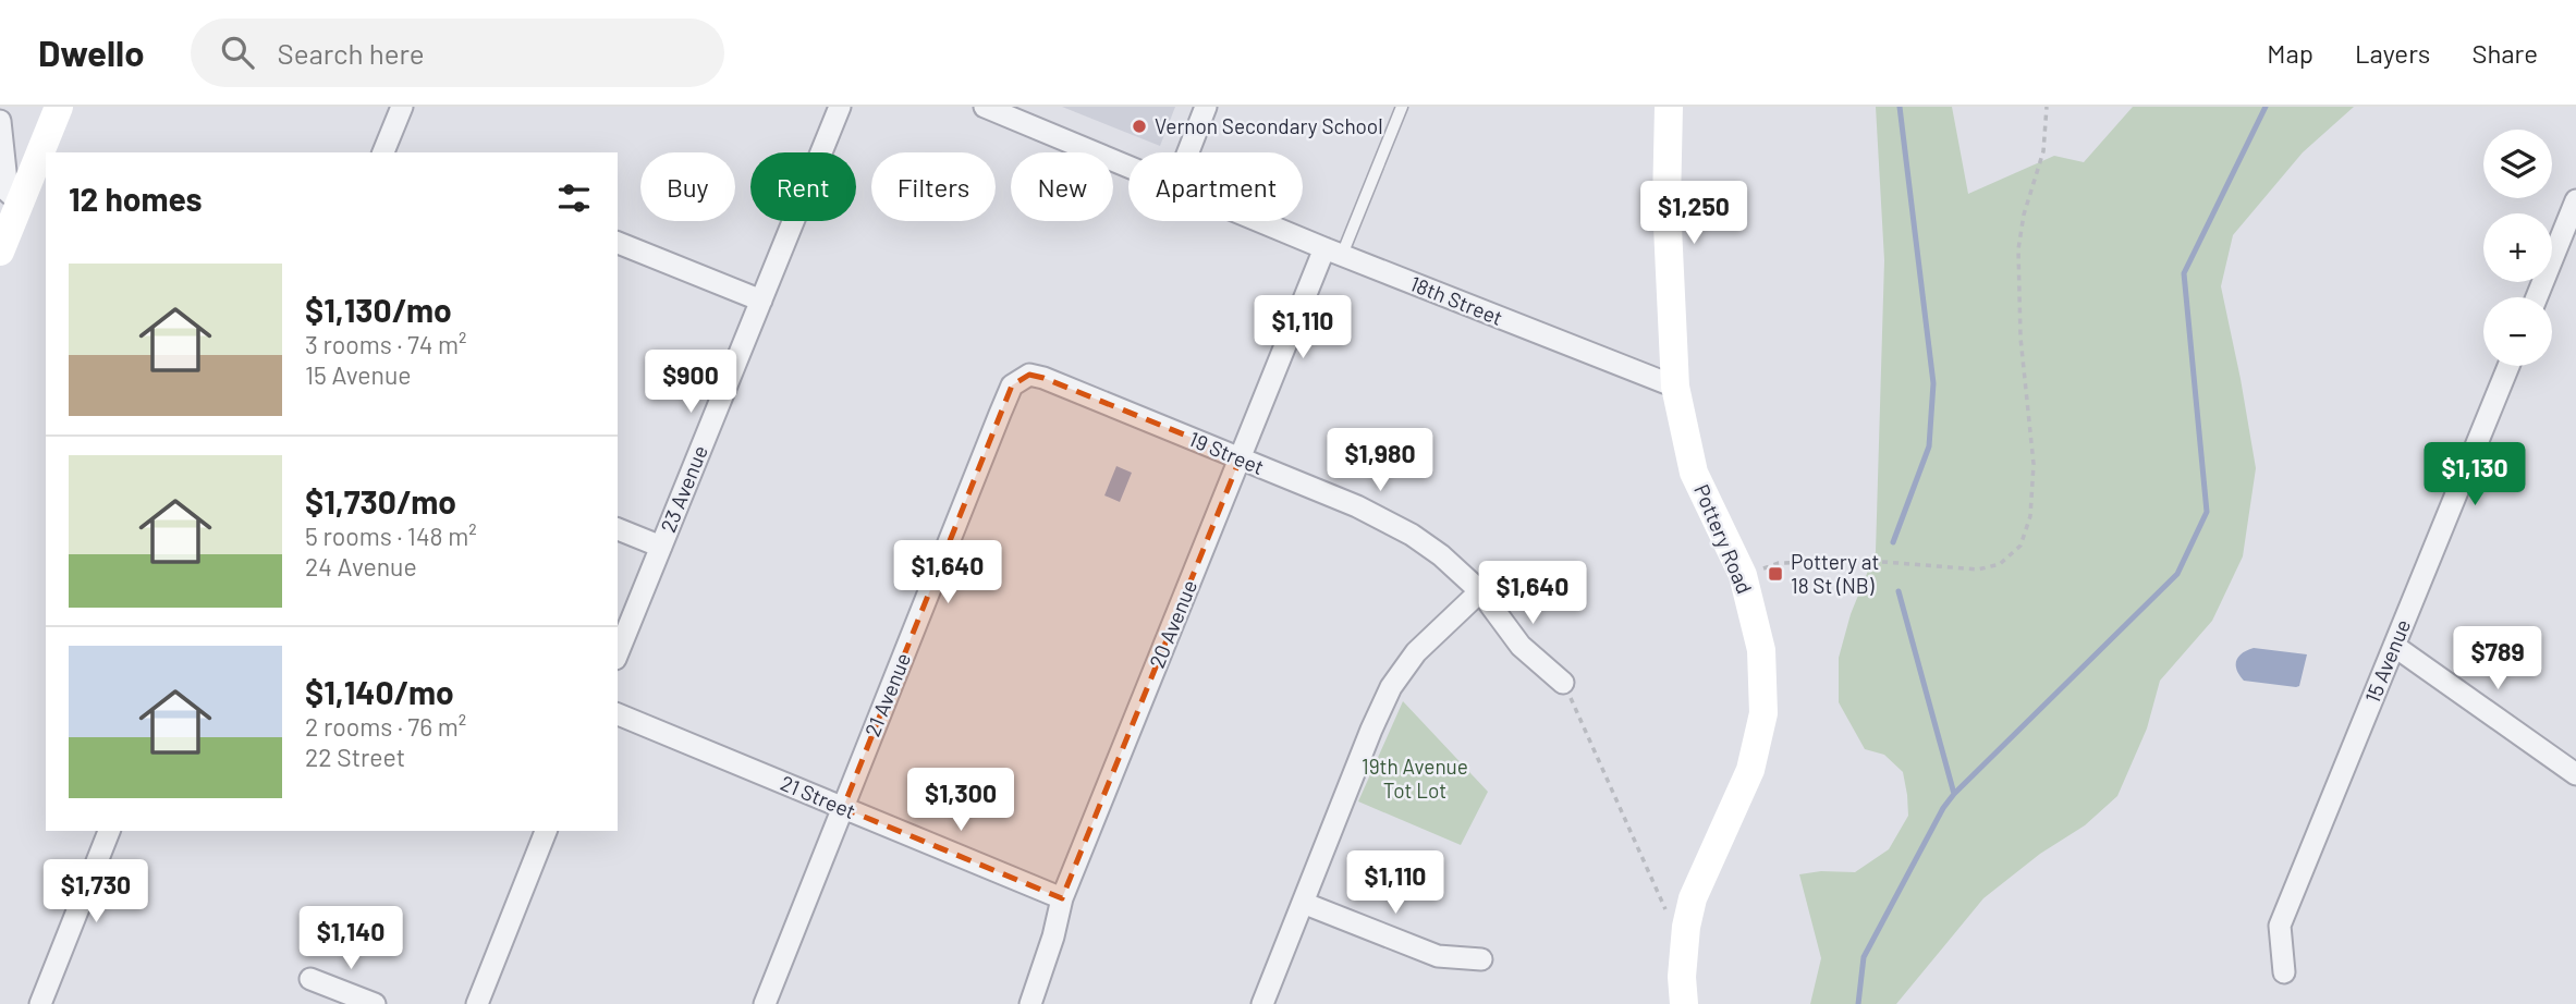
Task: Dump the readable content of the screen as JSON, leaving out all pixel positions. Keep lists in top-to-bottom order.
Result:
{
  "streets": {
    "street": [
      "18th Street",
      "19 Street",
      "23 Avenue",
      "Pottery Road",
      "20 Avenue",
      "15 Avenue",
      "21 Avenue",
      "21 Street"
    ]
  },
  "crossings": [
    ["18th Street", "Pottery Road"],
    ["18th Street", "20 Avenue"],
    ["19 Street", "20 Avenue"],
    ["19 Street", "21 Avenue"],
    ["20 Avenue", "21 Street"],
    ["21 Avenue", "21 Street"]
  ],
  "parks": ["19th Avenue Tot Lot"],
  "places": {
    "other": ["Vernon Secondary School"],
    "transit": ["Pottery at 18 St (NB)"]
  },
  "page": {
    "header": "Dwello",
    "search": "Search here",
    "nav": ["Map", "Layers", "Share"],
    "map_buttons": ["+", "−"],
    "chip": [
      "Buy",
      "Rent",
      "Filters",
      "New",
      "Apartment"
    ],
    "heading": "12 homes",
    "price": [
      "$1,250",
      "$1,110",
      "$900",
      "$1,980",
      "$1,130",
      "$1,640",
      "$1,640",
      "$789",
      "$1,300",
      "$1,110",
      "$1,730",
      "$1,140"
    ],
    "list": [
      {
        "name": "$1,130/mo",
        "note": "3 rooms · 74 m² · 15 Avenue"
      },
      {
        "name": "$1,730/mo",
        "note": "5 rooms · 148 m² · 24 Avenue"
      },
      {
        "name": "$1,140/mo",
        "note": "2 rooms · 76 m² · 22 Street"
      }
    ]
  }
}
